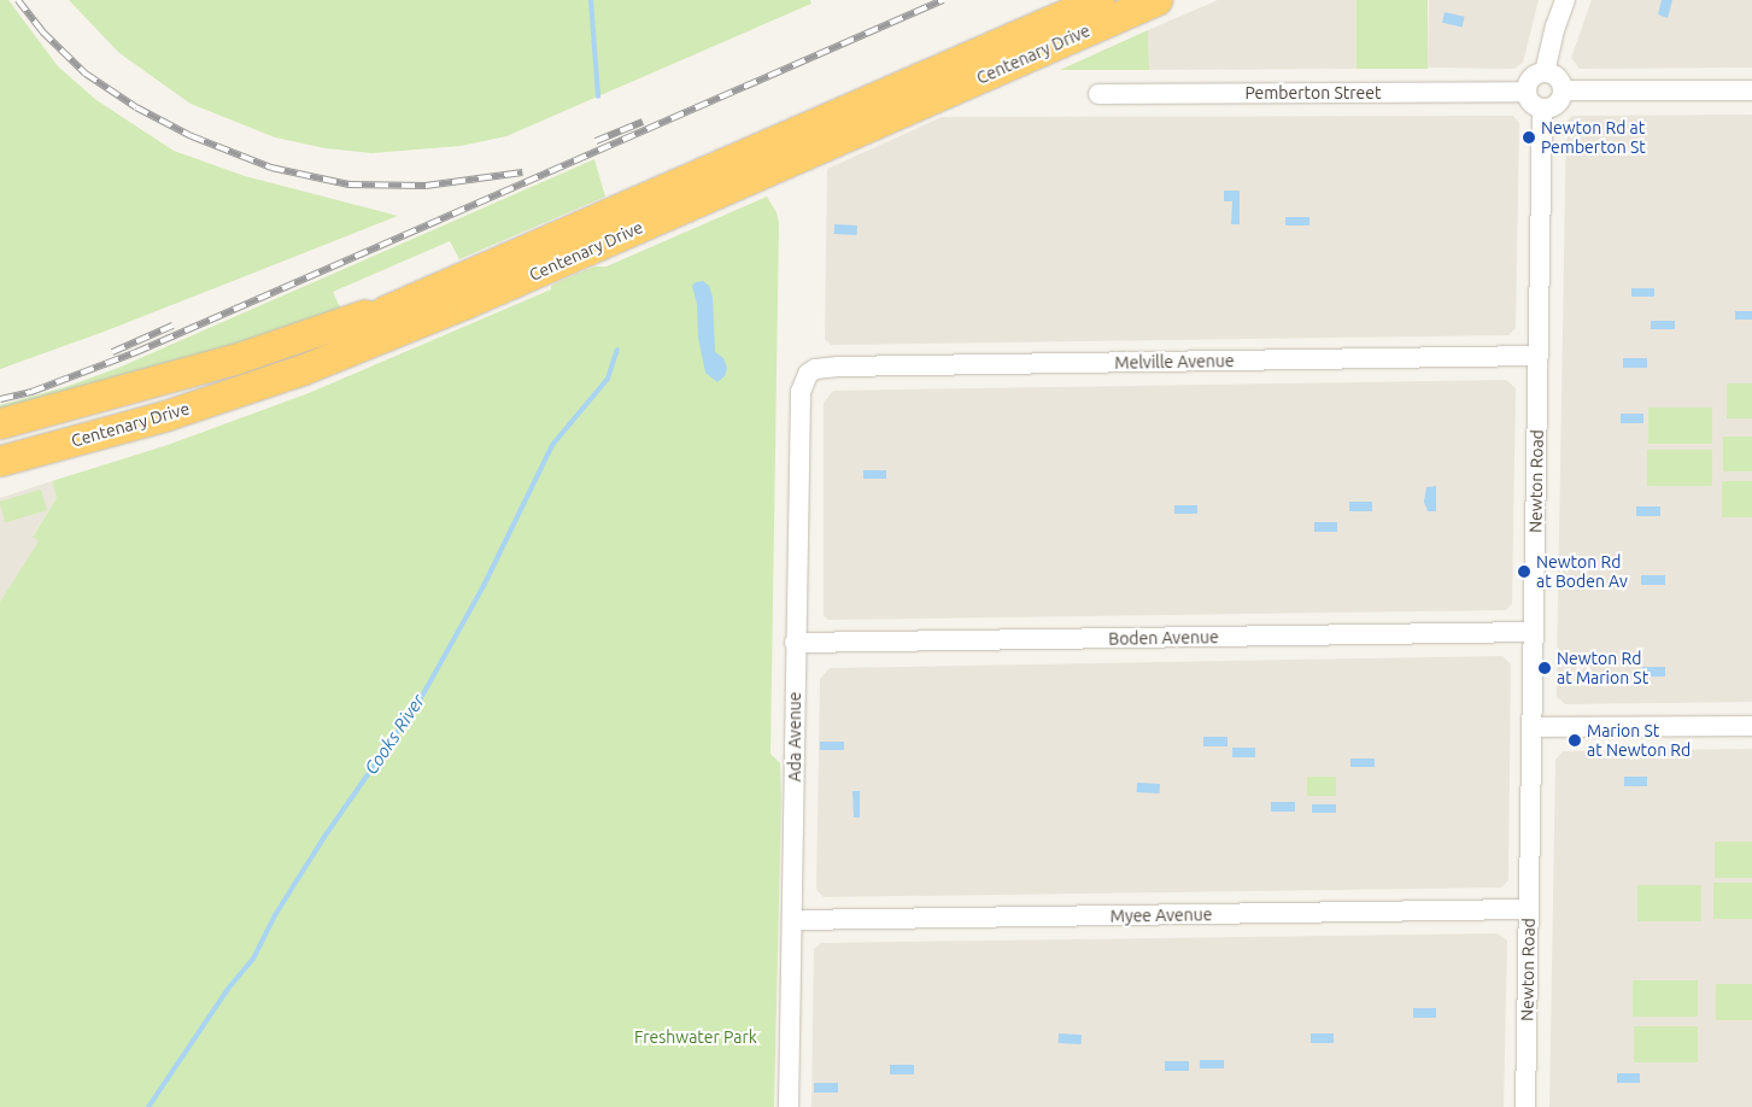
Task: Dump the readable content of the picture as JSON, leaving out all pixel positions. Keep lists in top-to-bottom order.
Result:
{
  "streets": {
    "highway": ["Centenary Drive"],
    "street": [
      "Pemberton Street",
      "Melville Avenue",
      "Newton Road",
      "Boden Avenue",
      "Ada Avenue",
      "Myee Avenue"
    ]
  },
  "crossings": [
    ["Pemberton Street", "Newton Road"],
    ["Melville Avenue", "Newton Road"],
    ["Melville Avenue", "Ada Avenue"],
    ["Newton Road", "Boden Avenue"],
    ["Newton Road", "Myee Avenue"],
    ["Boden Avenue", "Ada Avenue"],
    ["Ada Avenue", "Myee Avenue"]
  ],
  "water": ["Cooks River"],
  "parks": ["Freshwater Park"],
  "places": [
    "Newton Rd at Pemberton St",
    "Newton Rd at Boden Av",
    "Newton Rd at Marion St",
    "Marion St at Newton Rd"
  ]
}
